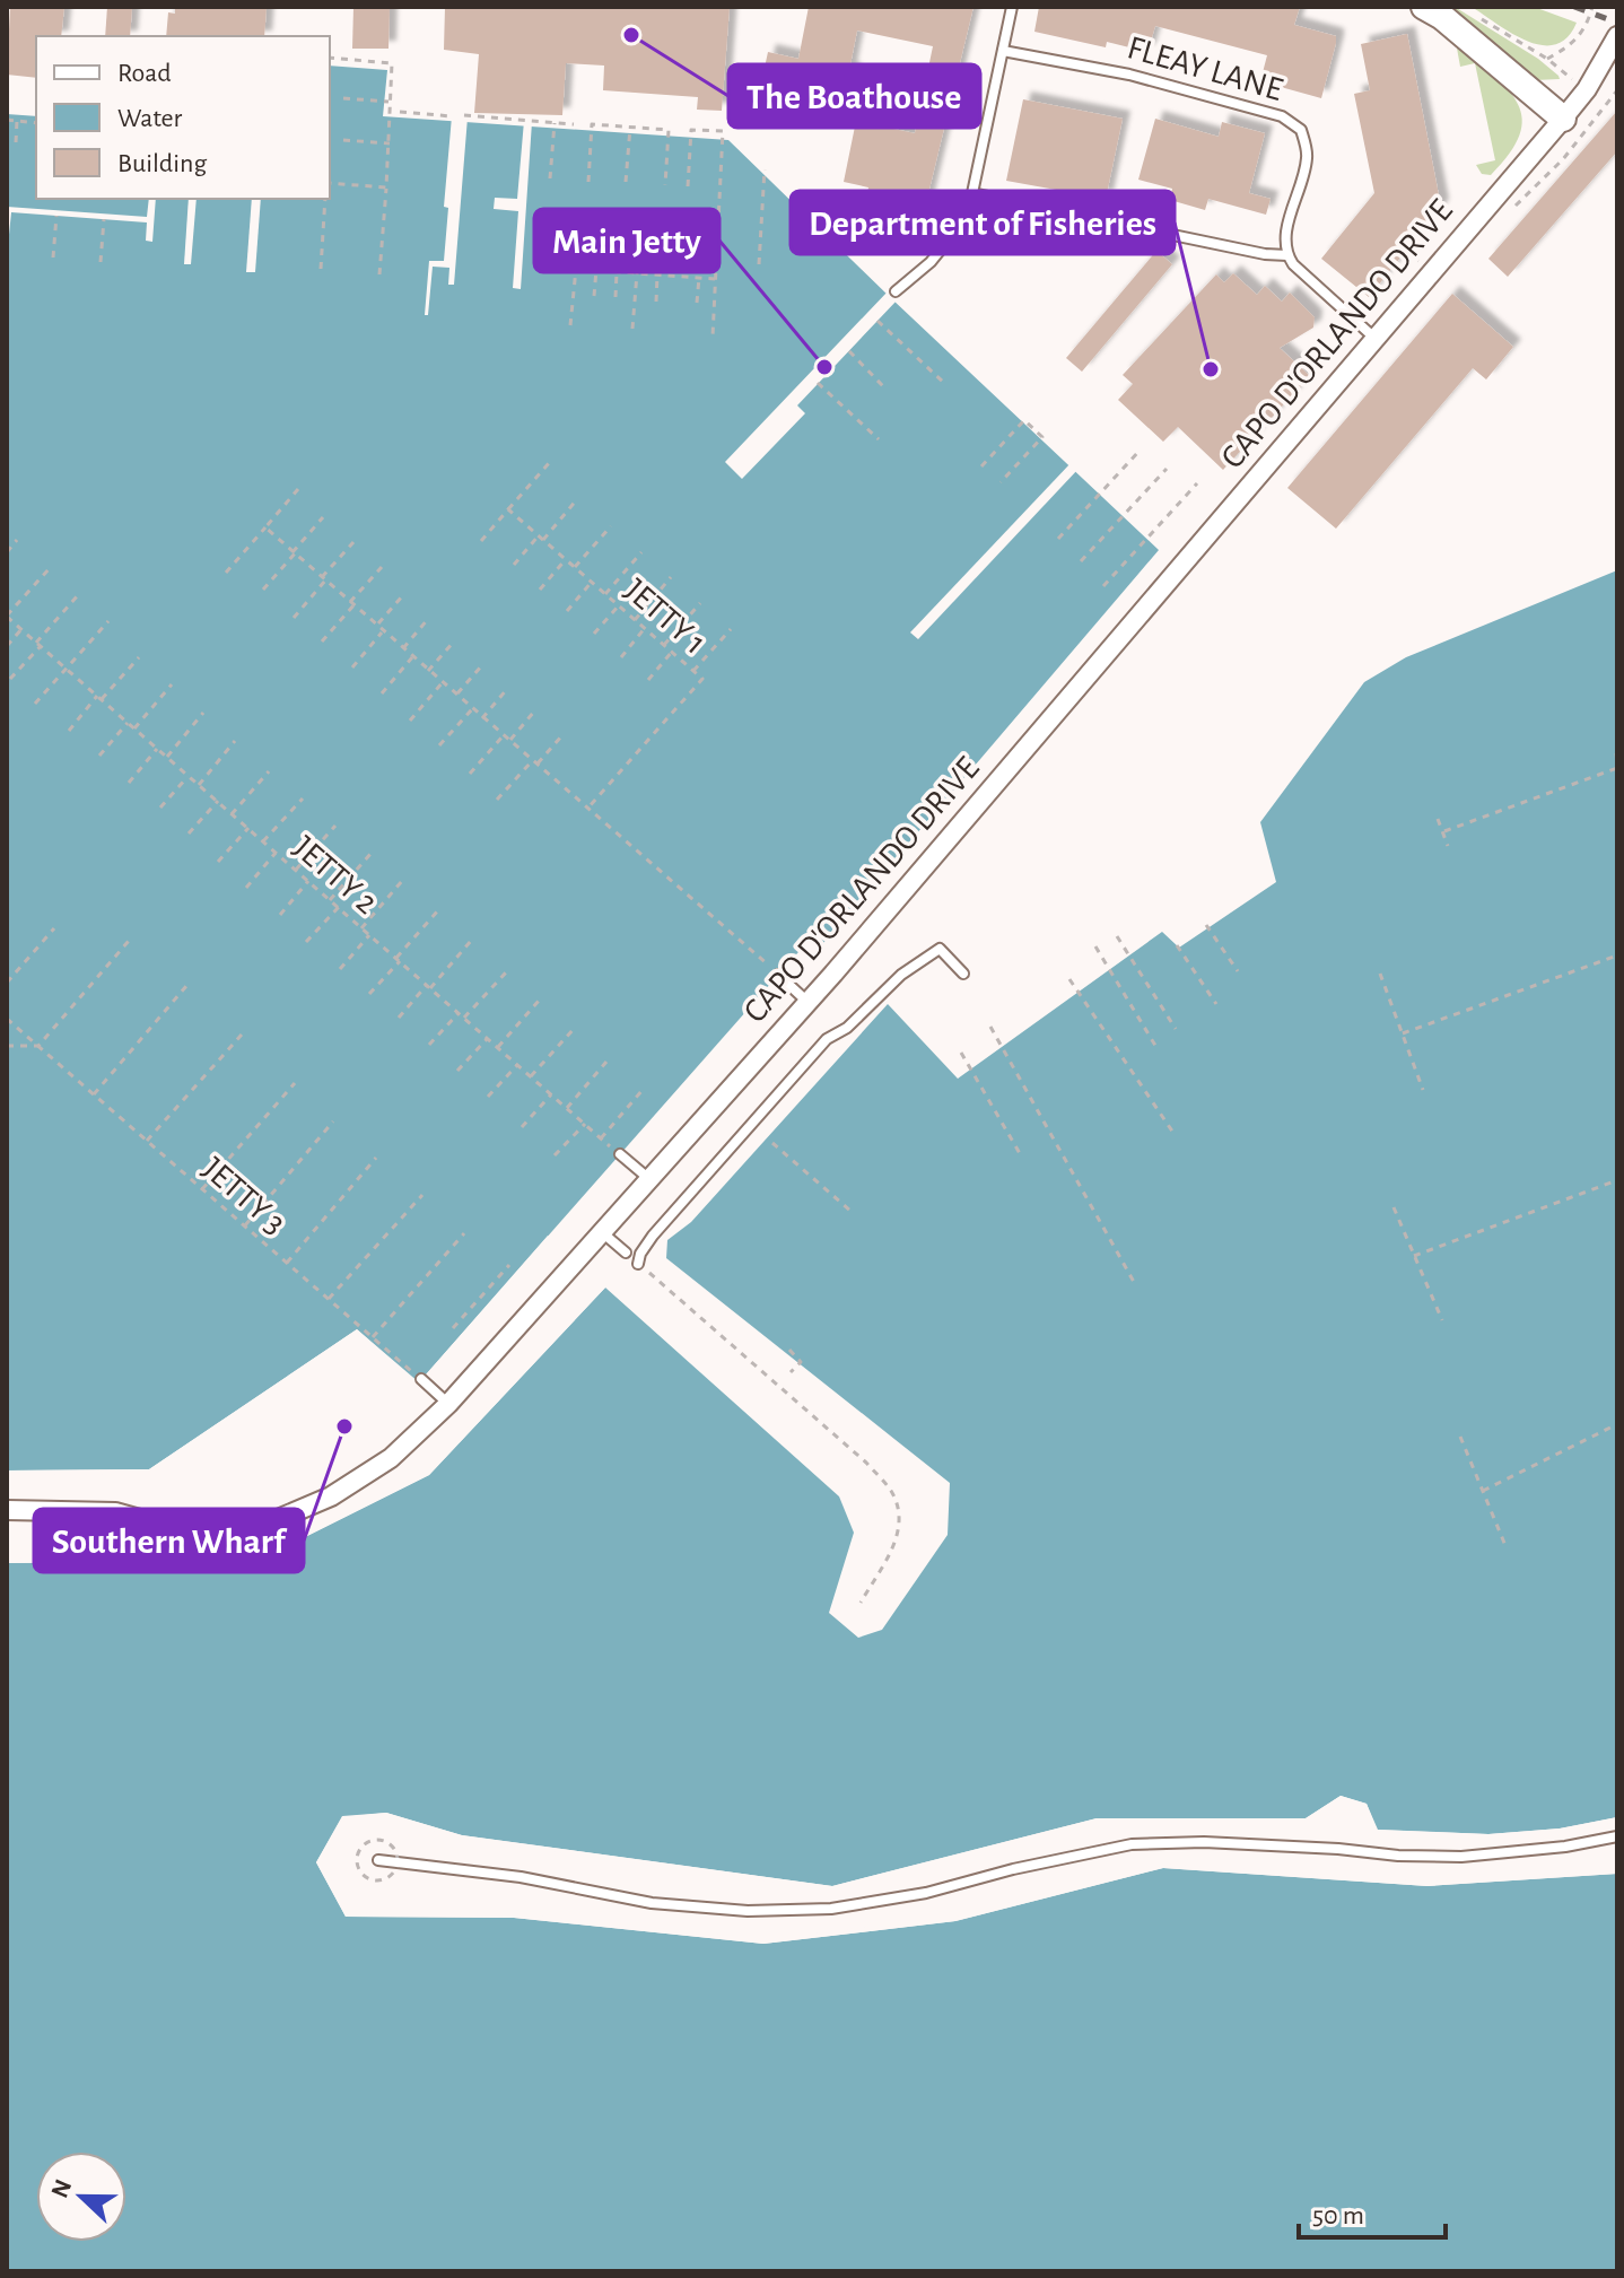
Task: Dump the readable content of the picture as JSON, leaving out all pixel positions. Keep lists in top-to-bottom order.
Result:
{
  "streets": {
    "street": ["CAPO D'ORLANDO DRIVE"],
    "lane": ["FLEAY LANE"],
    "path": ["JETTY 1", "JETTY 2", "JETTY 3"]
  },
  "places": [
    "The Boathouse",
    "Main Jetty",
    "Department of Fisheries",
    "Southern Wharf"
  ],
  "legend": ["Road", "Water", "Building"],
  "scale_bar": "50 m",
  "north": "left"
}
